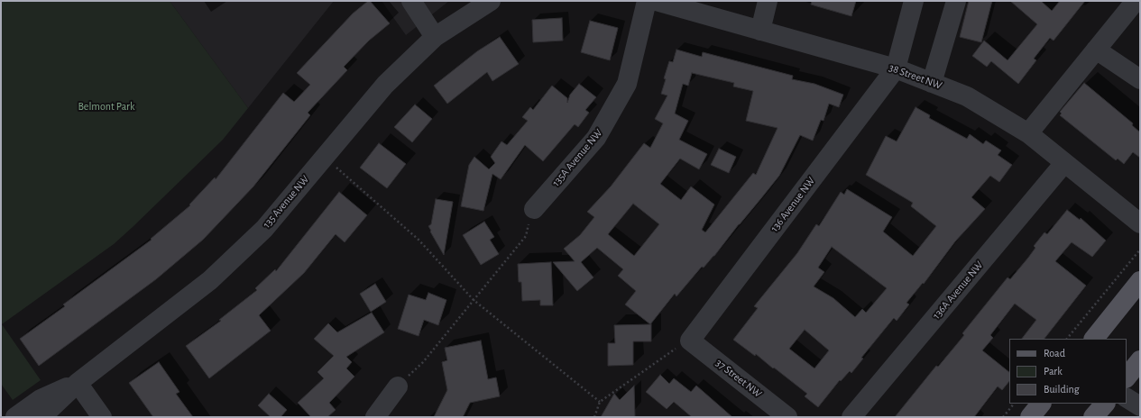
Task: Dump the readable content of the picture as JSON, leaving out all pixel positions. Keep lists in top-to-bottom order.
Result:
{
  "streets": {
    "street": [
      "38 Street NW",
      "135A Avenue NW",
      "135 Avenue NW",
      "136 Avenue NW",
      "136A Avenue NW",
      "37 Street NW"
    ]
  },
  "crossings": [
    ["38 Street NW", "136 Avenue NW"],
    ["38 Street NW", "136A Avenue NW"],
    ["136 Avenue NW", "37 Street NW"]
  ],
  "parks": ["Belmont Park"],
  "legend": ["Road", "Park", "Building"]
}
